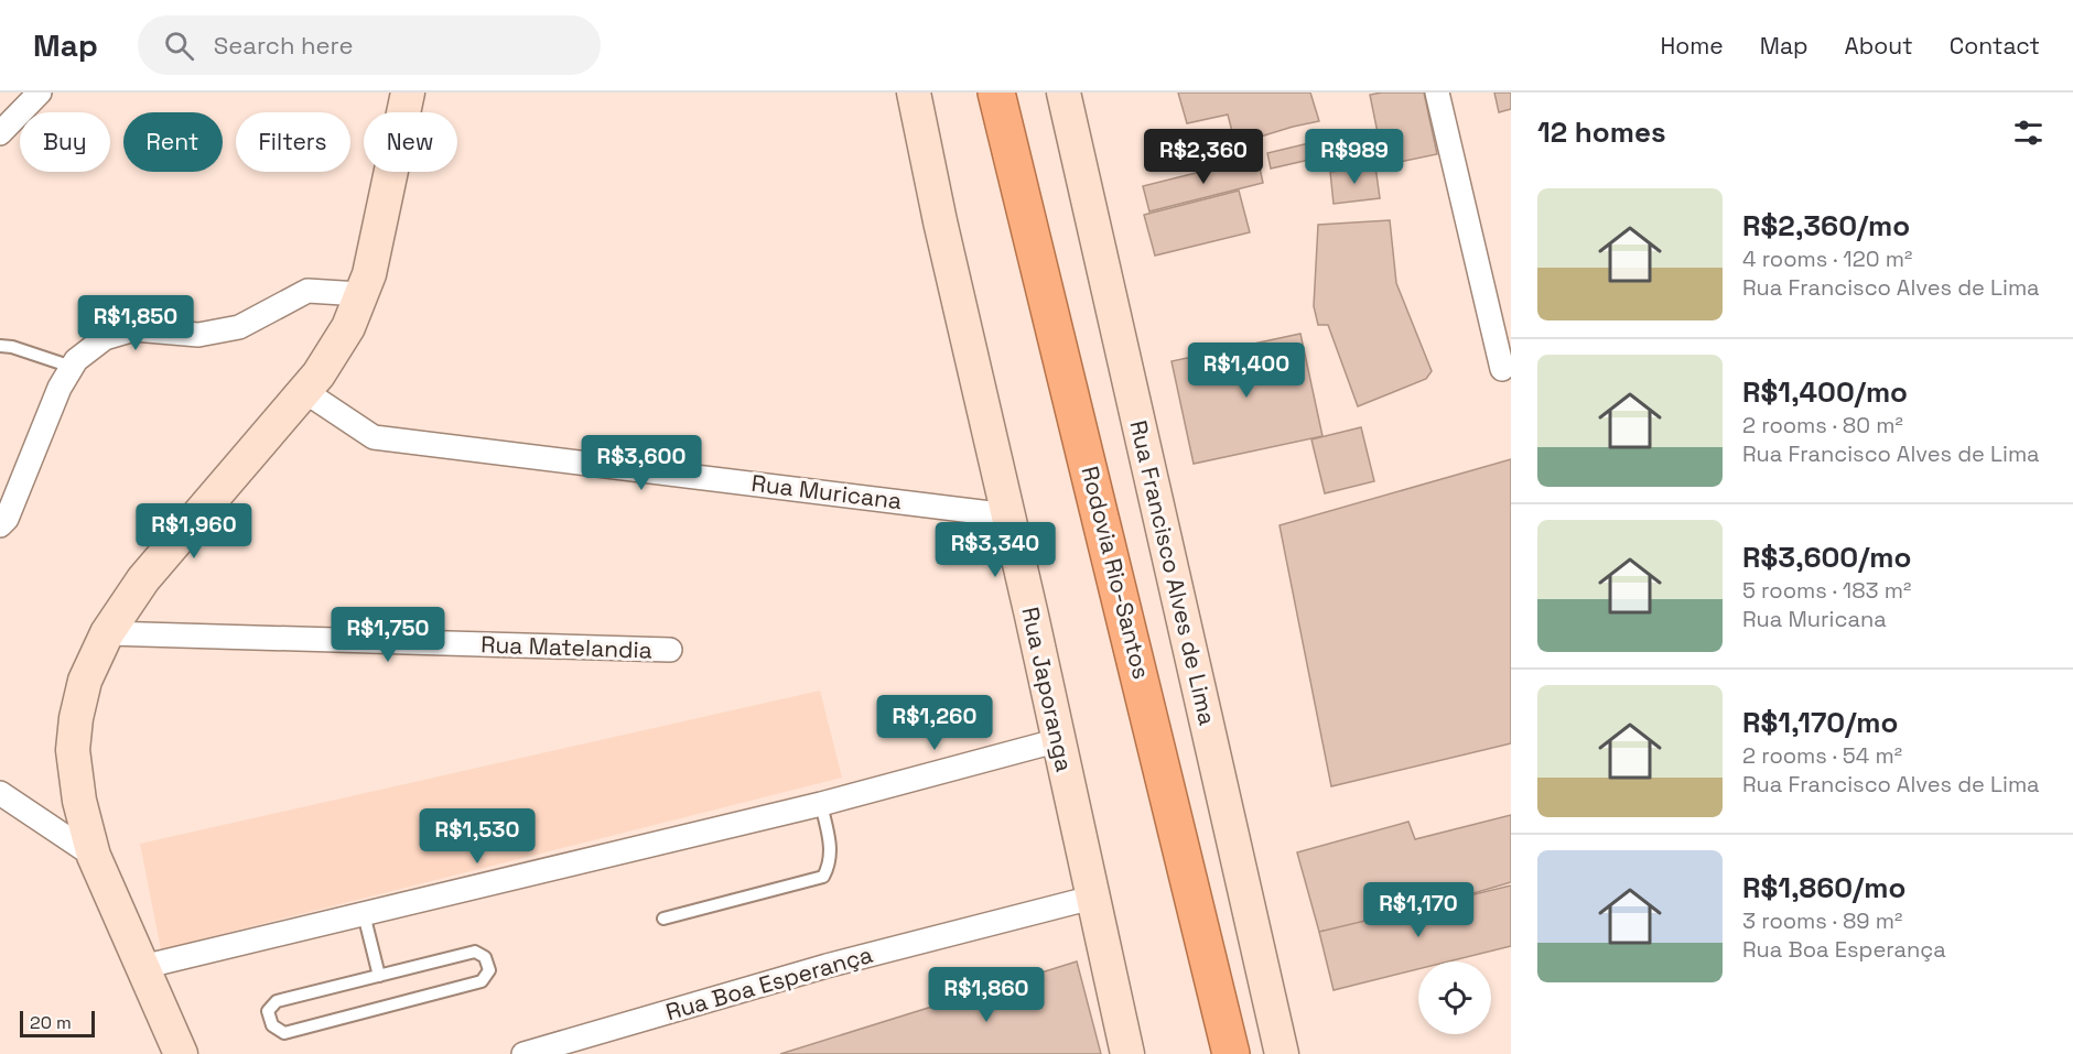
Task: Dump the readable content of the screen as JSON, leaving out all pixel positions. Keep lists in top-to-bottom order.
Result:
{
  "streets": {
    "highway": ["Rodovia Rio-Santos"],
    "main road": ["Rua Francisco Alves de Lima", "Rua Japoranga"],
    "street": ["Rua Muricana", "Rua Matelandia", "Rua Boa Esperança"]
  },
  "crossings": [
    ["Rua Muricana", "Rua Japoranga"],
    ["Rua Japoranga", "Rua Boa Esperança"]
  ],
  "scale_bar": "20 m",
  "page": {
    "header": "Map",
    "search": "Search here",
    "nav": [
      "Home",
      "Map",
      "About",
      "Contact"
    ],
    "heading": "12 homes",
    "chip": [
      "Buy",
      "Rent",
      "Filters",
      "New"
    ],
    "price": [
      "R$2,360",
      "R$989",
      "R$1,850",
      "R$1,400",
      "R$3,600",
      "R$1,960",
      "R$3,340",
      "R$1,750",
      "R$1,260",
      "R$1,530",
      "R$1,170",
      "R$1,860"
    ],
    "list": [
      {
        "name": "R$2,360/mo",
        "note": "4 rooms · 120 m² · Rua Francisco Alves de Lima"
      },
      {
        "name": "R$1,400/mo",
        "note": "2 rooms · 80 m² · Rua Francisco Alves de Lima"
      },
      {
        "name": "R$3,600/mo",
        "note": "5 rooms · 183 m² · Rua Muricana"
      },
      {
        "name": "R$1,170/mo",
        "note": "2 rooms · 54 m² · Rua Francisco Alves de Lima"
      },
      {
        "name": "R$1,860/mo",
        "note": "3 rooms · 89 m² · Rua Boa Esperança"
      }
    ],
    "scale": "20 m"
  }
}
